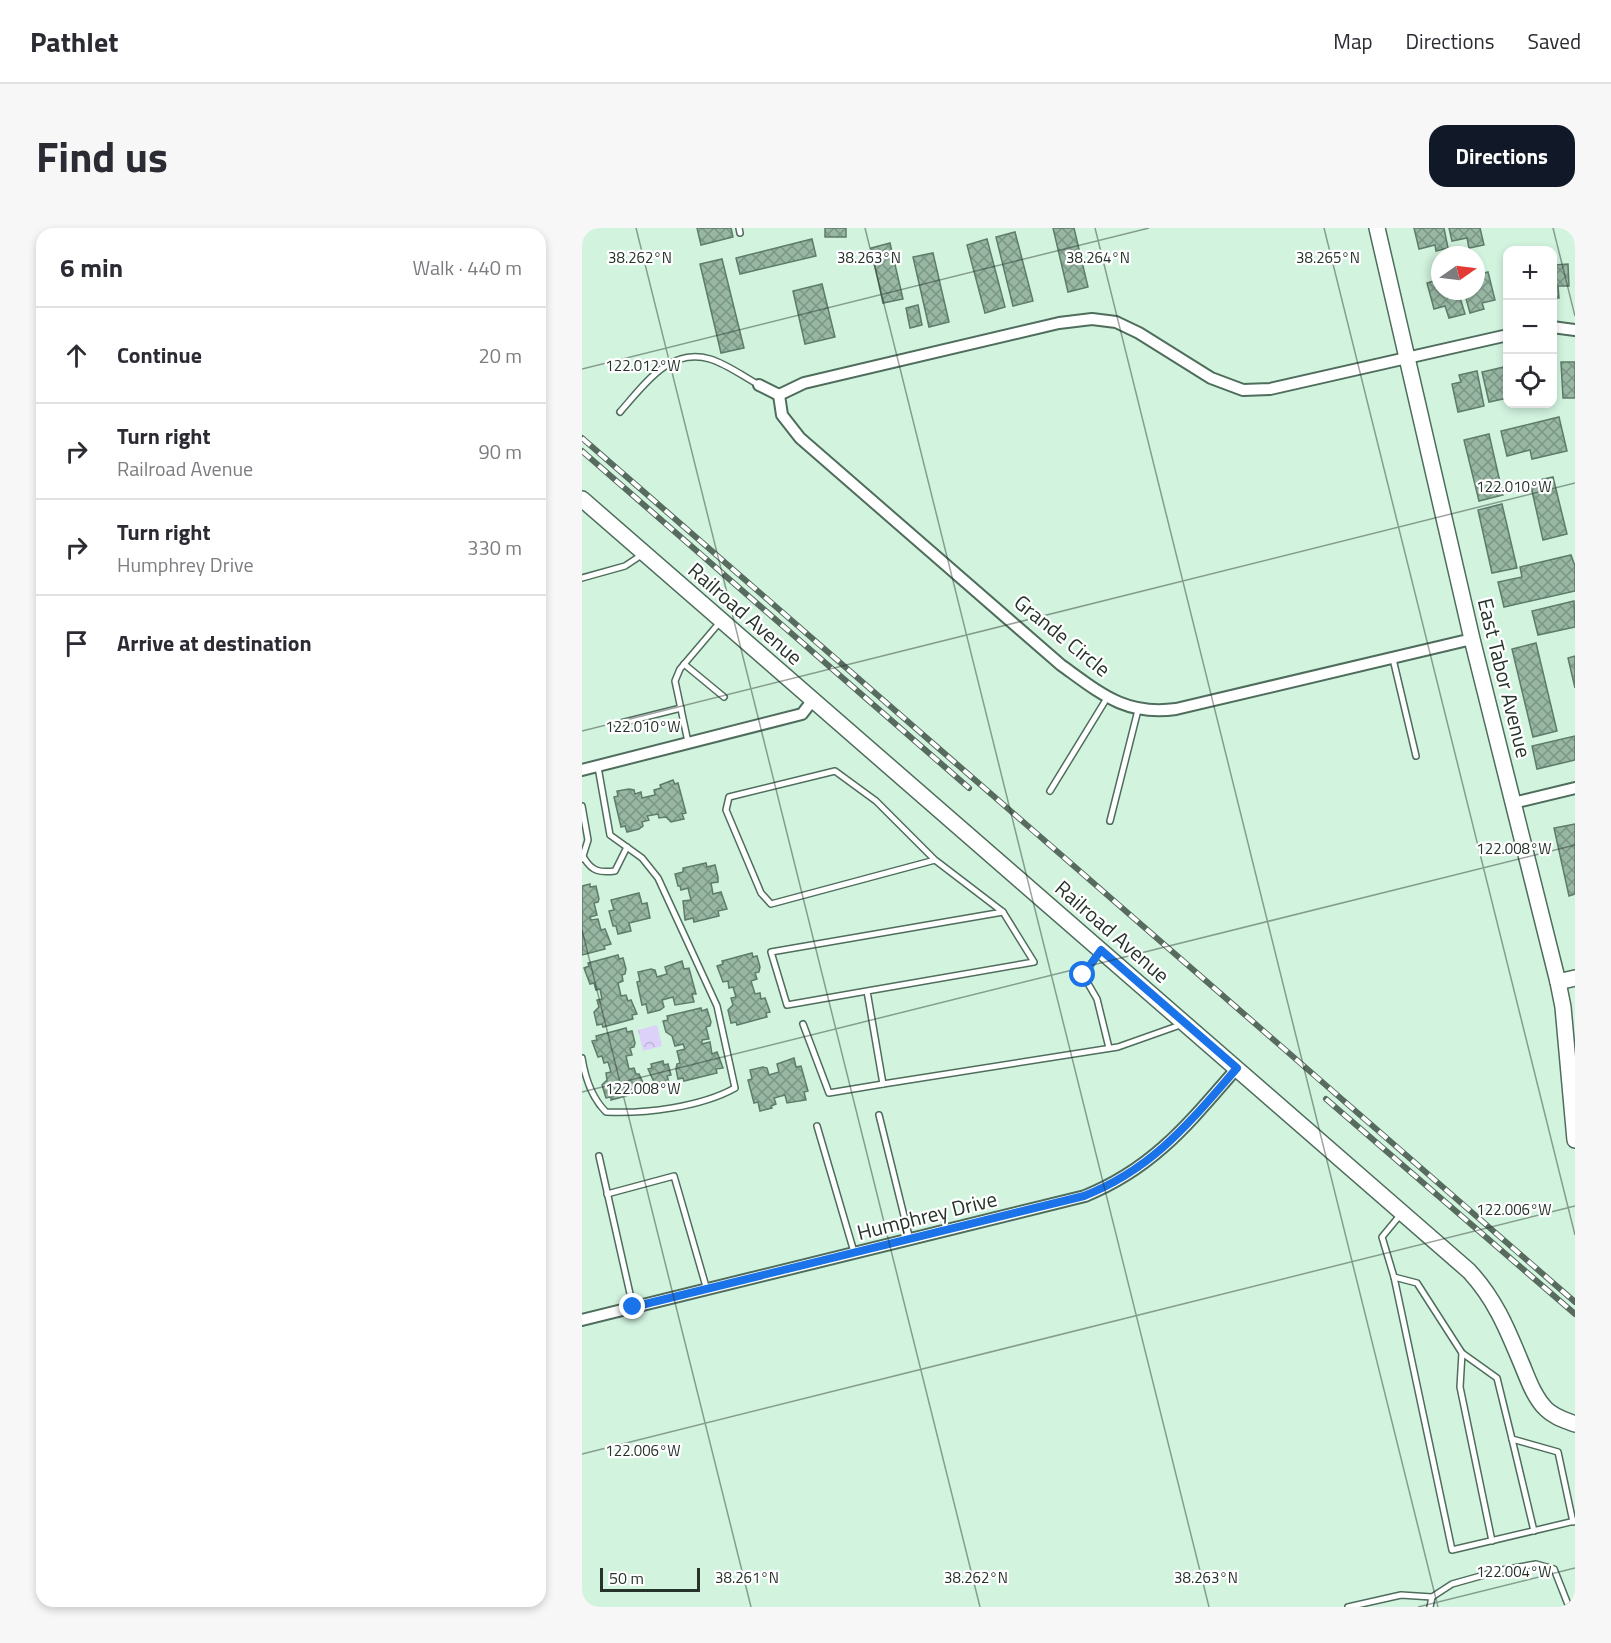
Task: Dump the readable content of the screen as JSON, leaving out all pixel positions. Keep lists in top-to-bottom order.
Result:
{
  "streets": {
    "main road": ["Railroad Avenue", "East Tabor Avenue"],
    "street": ["Grande Circle", "Humphrey Drive"]
  },
  "crossings": [
    ["Railroad Avenue", "Humphrey Drive"],
    ["Grande Circle", "East Tabor Avenue"]
  ],
  "scale_bar": "50 m",
  "north": "right",
  "page": {
    "header": "Pathlet",
    "nav": ["Map", "Directions", "Saved"],
    "title": "Find us",
    "buttons": "Directions",
    "heading": ["6 min", "Walk · 440 m"],
    "map_buttons": ["+", "−"],
    "list": [
      ["Continue", "20 m"],
      ["Turn right", "Railroad Avenue", "90 m"],
      ["Turn right", "Humphrey Drive", "330 m"],
      "Arrive at destination"
    ],
    "scale": "50 m"
  },
  "coordinates": [
    "38.263°N",
    "38.262°N",
    "38.264°N",
    "38.265°N",
    "122.012°W",
    "122.010°W",
    "122.008°W",
    "122.006°W",
    "122.004°W",
    "38.261°N"
  ]
}
